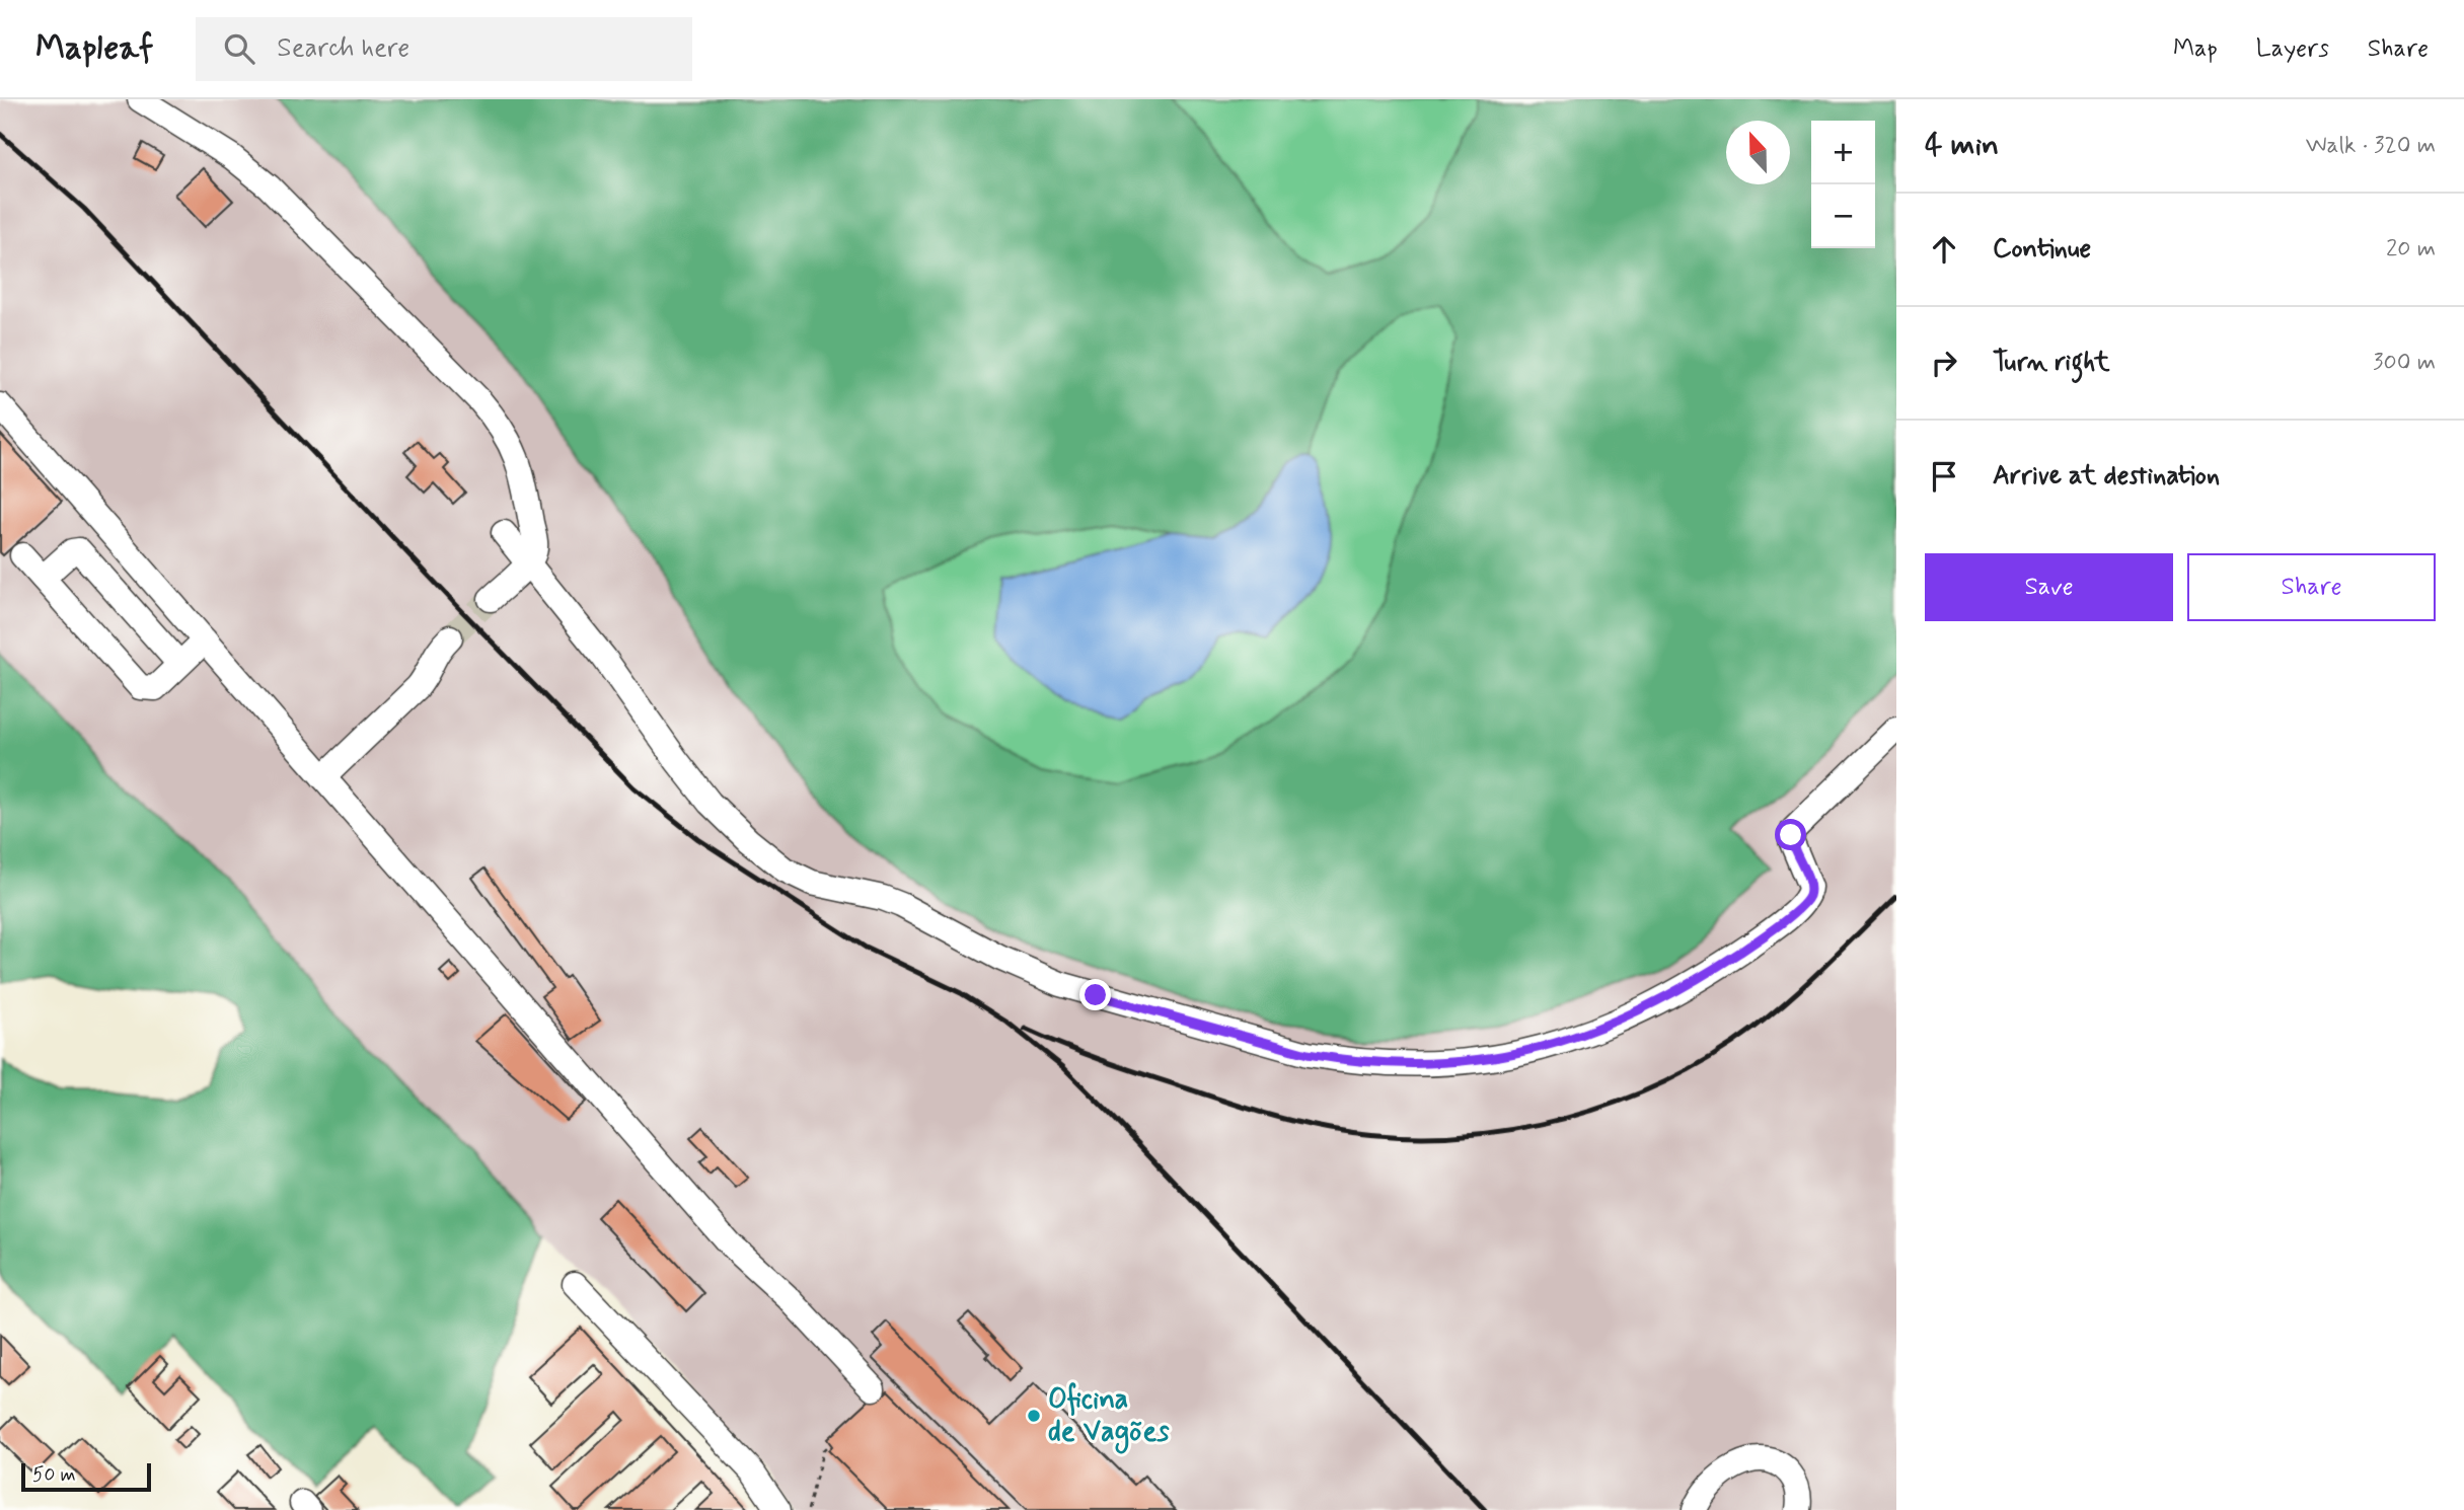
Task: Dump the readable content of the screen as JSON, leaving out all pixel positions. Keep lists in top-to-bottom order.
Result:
{
  "places": ["Oficina de Vagões"],
  "scale_bar": "50 m",
  "north": "top",
  "page": {
    "header": "Mapleaf",
    "search": "Search here",
    "nav": ["Map", "Layers", "Share"],
    "heading": ["4 min", "Walk · 320 m"],
    "map_buttons": ["+", "−"],
    "list": [
      ["Continue", "20 m"],
      ["Turn right", "300 m"],
      "Arrive at destination"
    ],
    "buttons": ["Save", "Share"],
    "scale": "50 m"
  }
}
